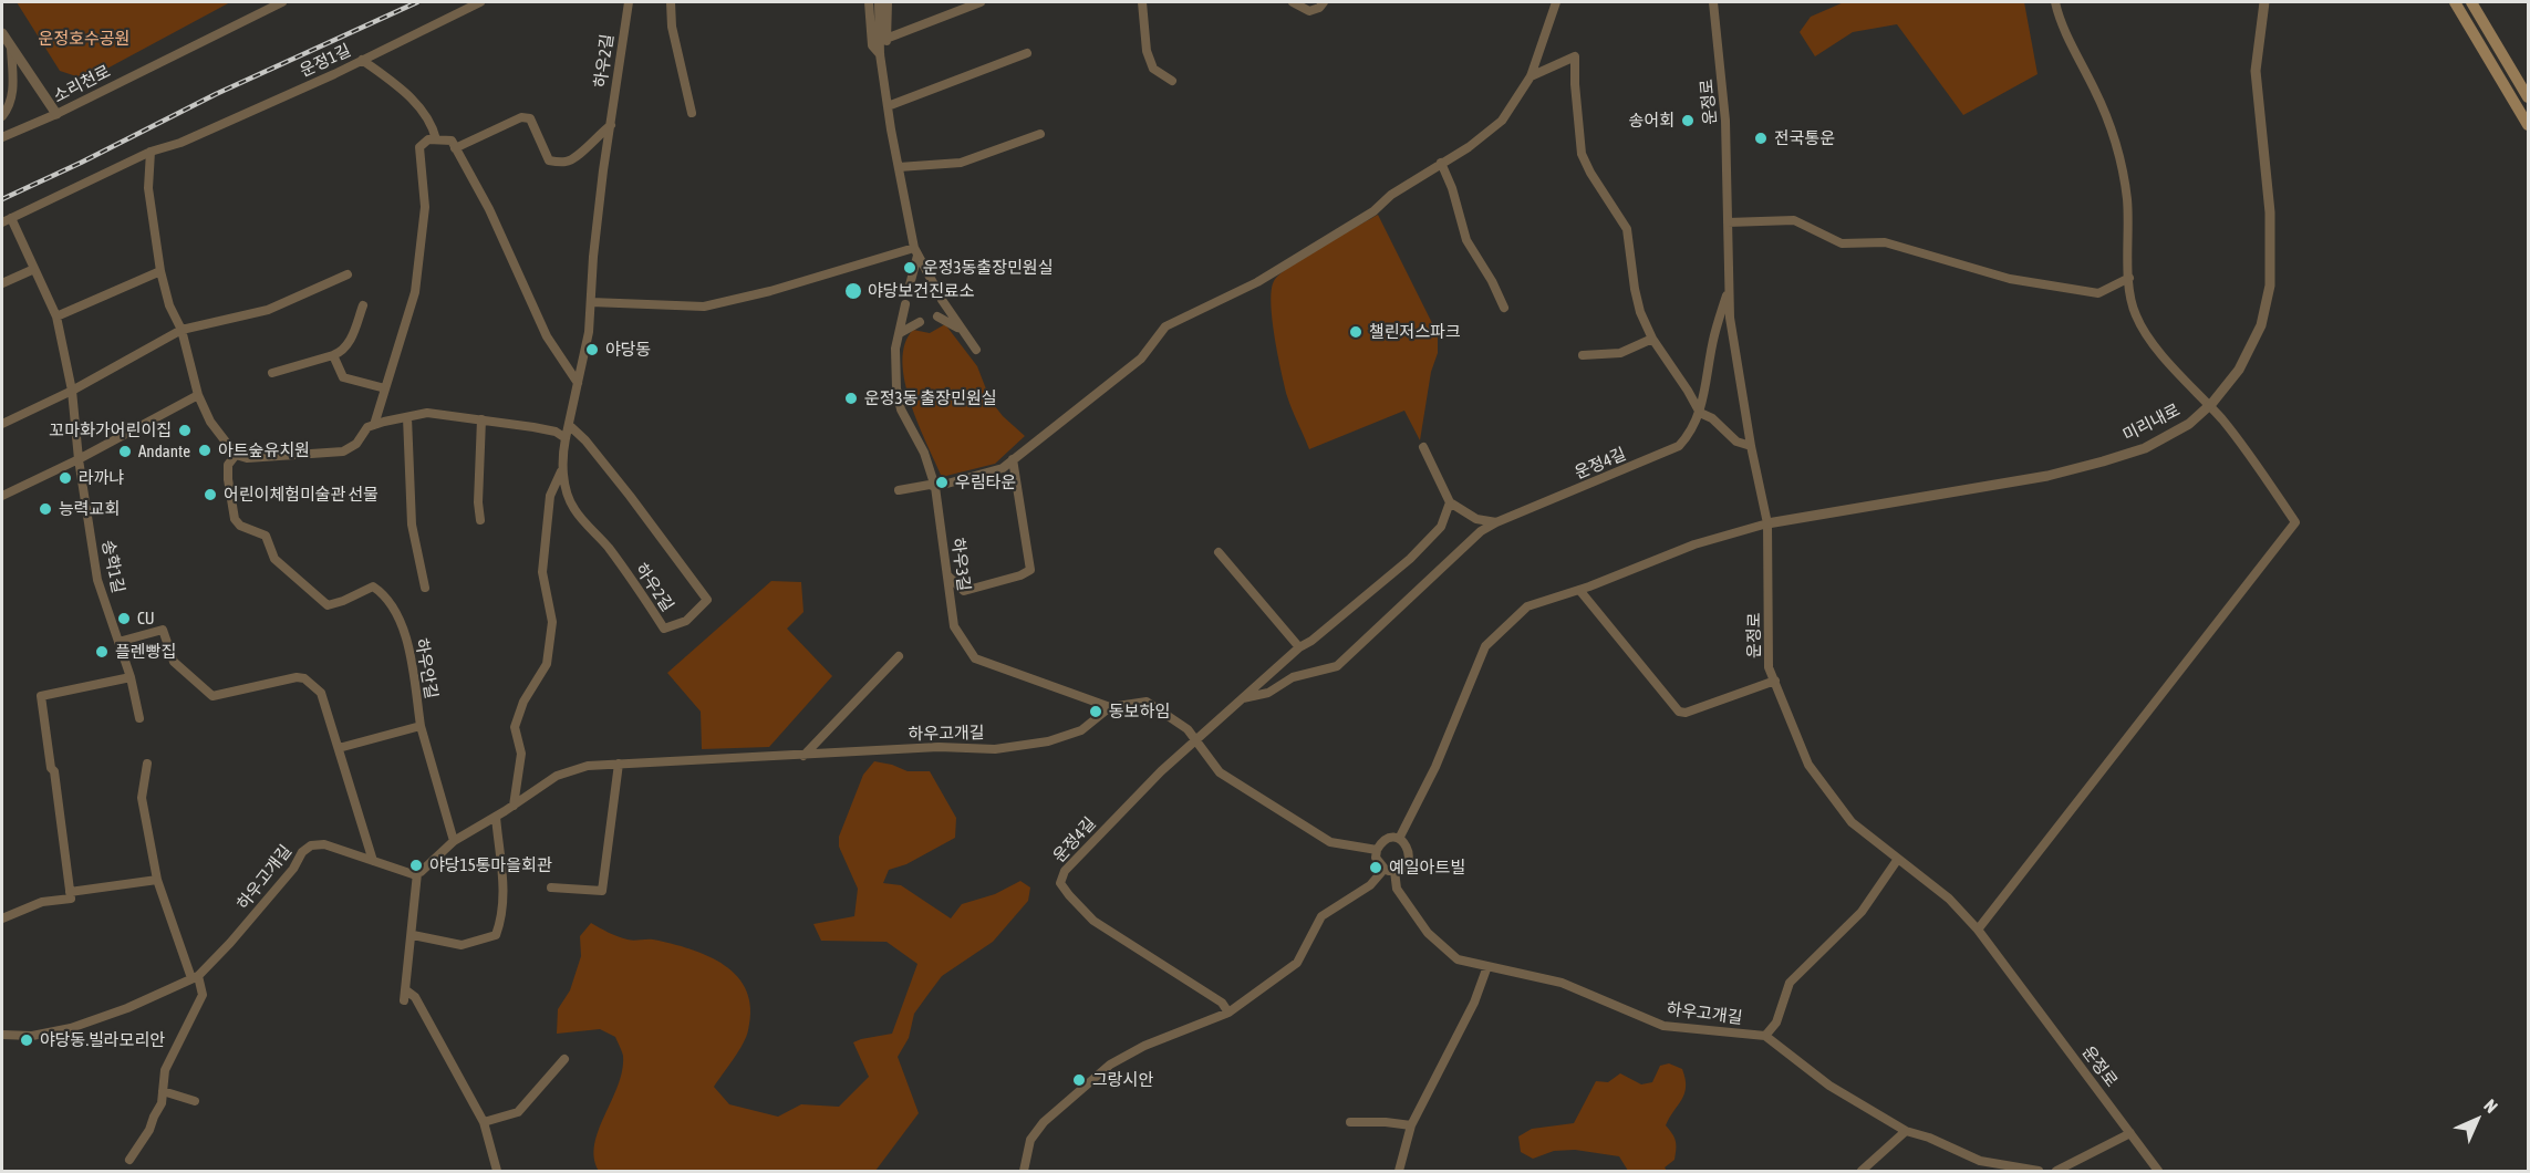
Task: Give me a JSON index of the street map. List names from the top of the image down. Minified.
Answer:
{"streets":{"street":["운정1길","하우2길","소리천로","운정로","미리내로","운정4길","하우3길","송학1길","하우안길","하우고개길"]},"crossings":[["운정로","미리내로"],["운정로","운정4길"],["운정로","하우고개길"],["하우3길","하우고개길"]],"parks":["운정호수공원"],"places":["송어회","전국통운","운정3동출장민원실","야당보건진료소","챌린저스파크","야당동","운정3동 출장민원실","꼬마화가어린이집","아트숲유치원","Andante","라까냐","우림타운","어린이체험미술관 선물","능력교회","CU","플렌빵집","동보하임","야당15통마을회관","예일아트빌","야당동.빌라모리안","그랑시안"],"north":"top right"}
